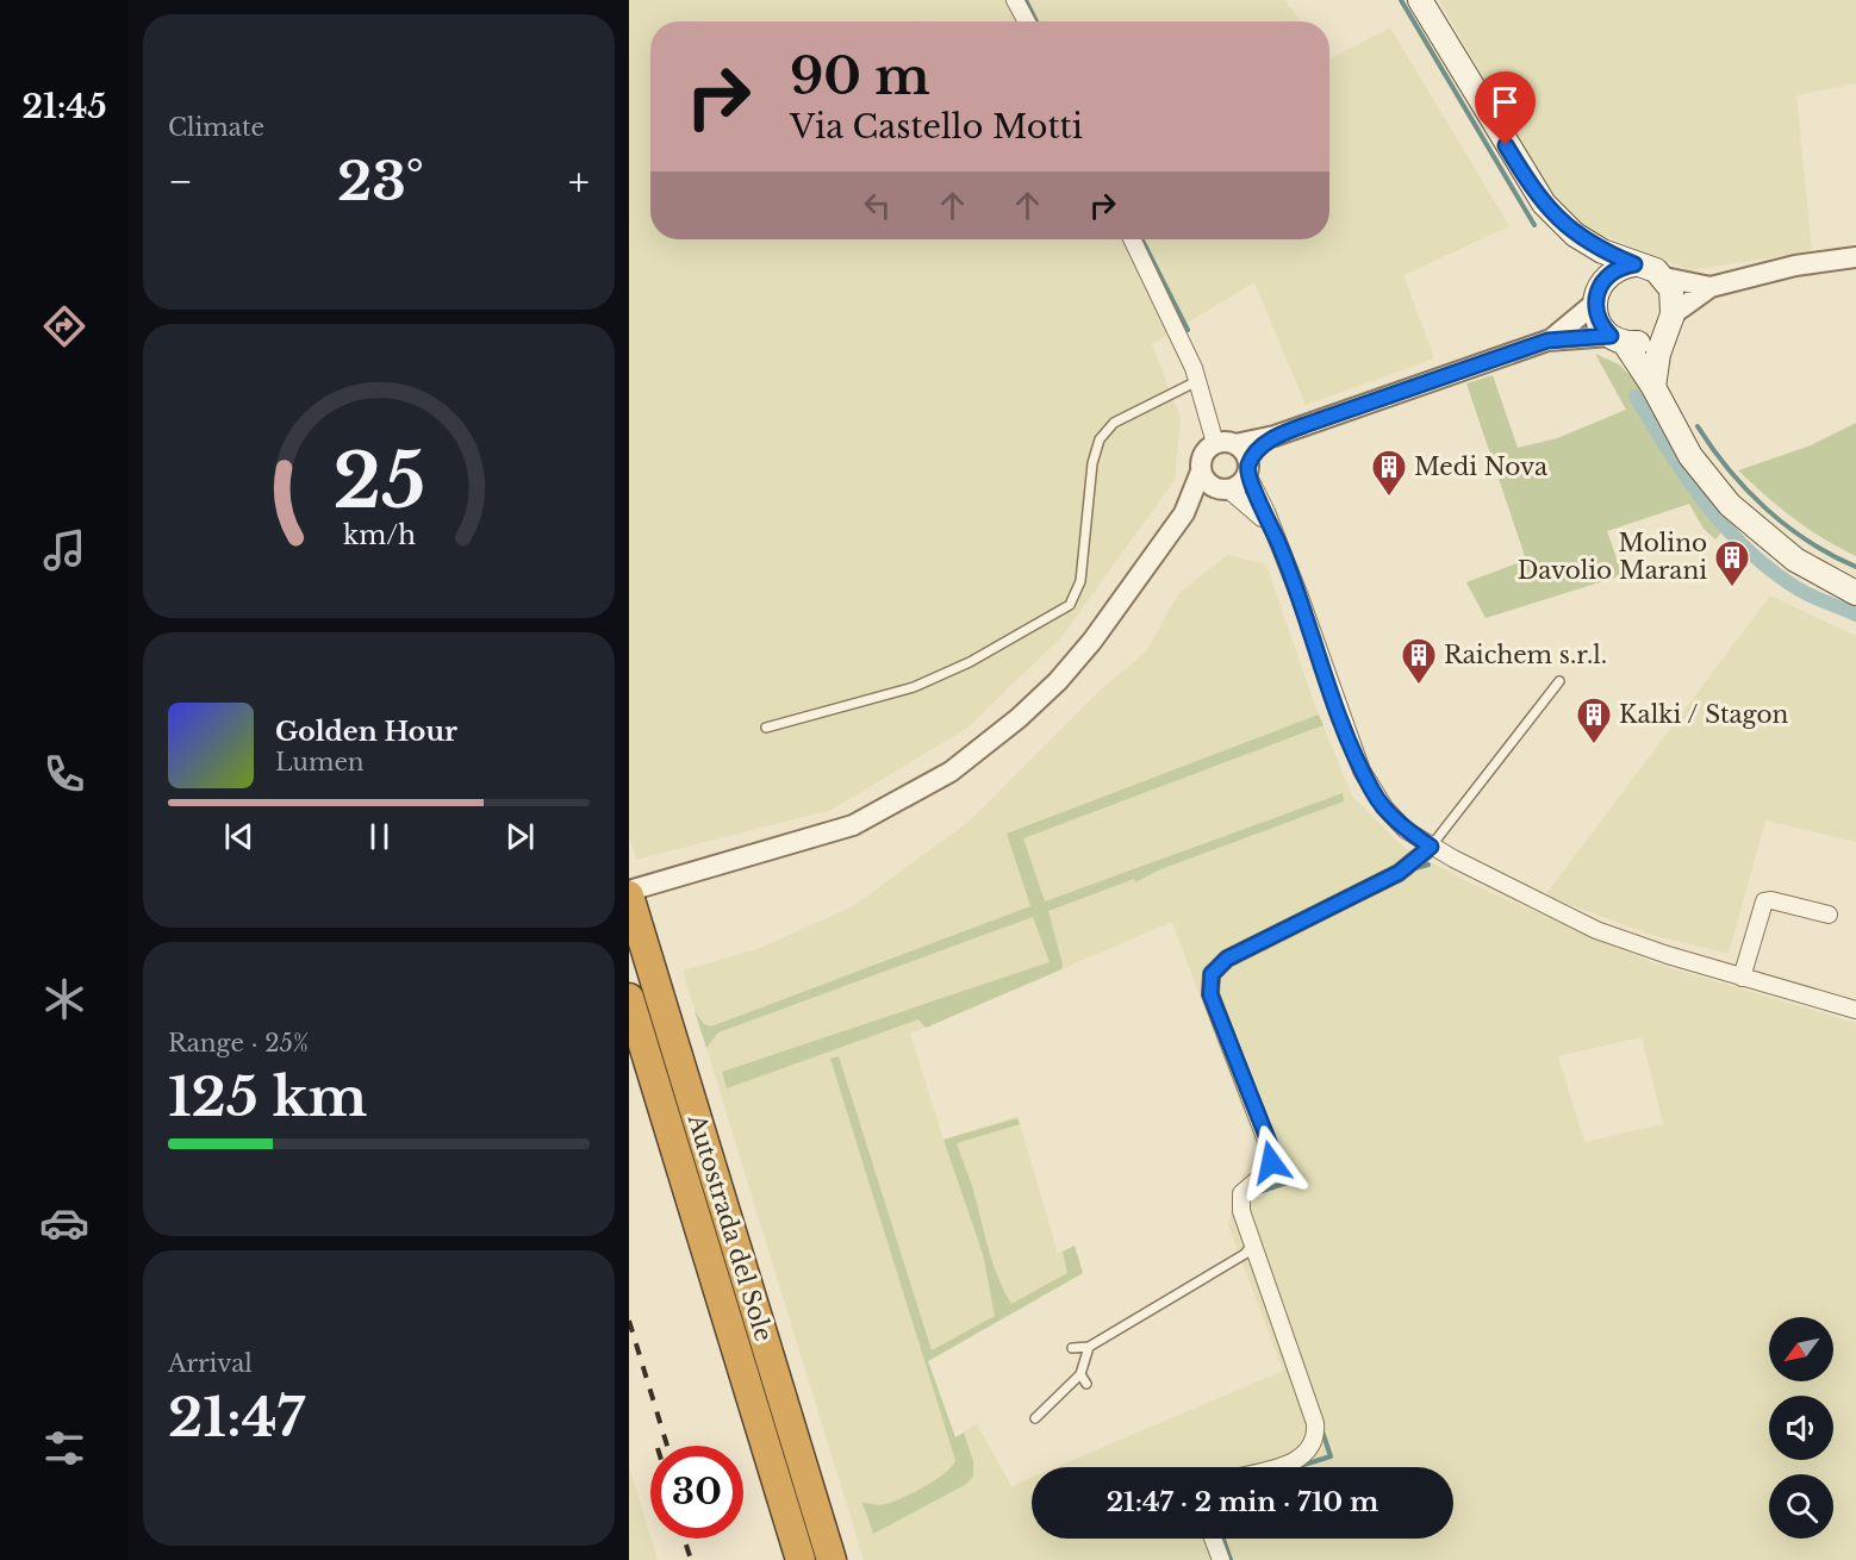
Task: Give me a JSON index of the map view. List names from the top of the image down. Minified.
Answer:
{"streets":{"highway":["Autostrada del Sole"]},"places":{"building":["Medi Nova","Molino Davolio Marani","Raichem s.r.l.","Kalki / Stagon"]},"north":"bottom left","page":{"tabs":"21:45","tile":["Climate",["Range · 25%","125 km"],["Arrival","21:47"]],"turn":["90 m","Via Castello Motti"],"heat":["−","23°","+"],"song":["Golden Hour","Lumen"],"limit":"30","trip":"21:47 · 2 min · 710 m","gauge":["25","km/h"]}}
